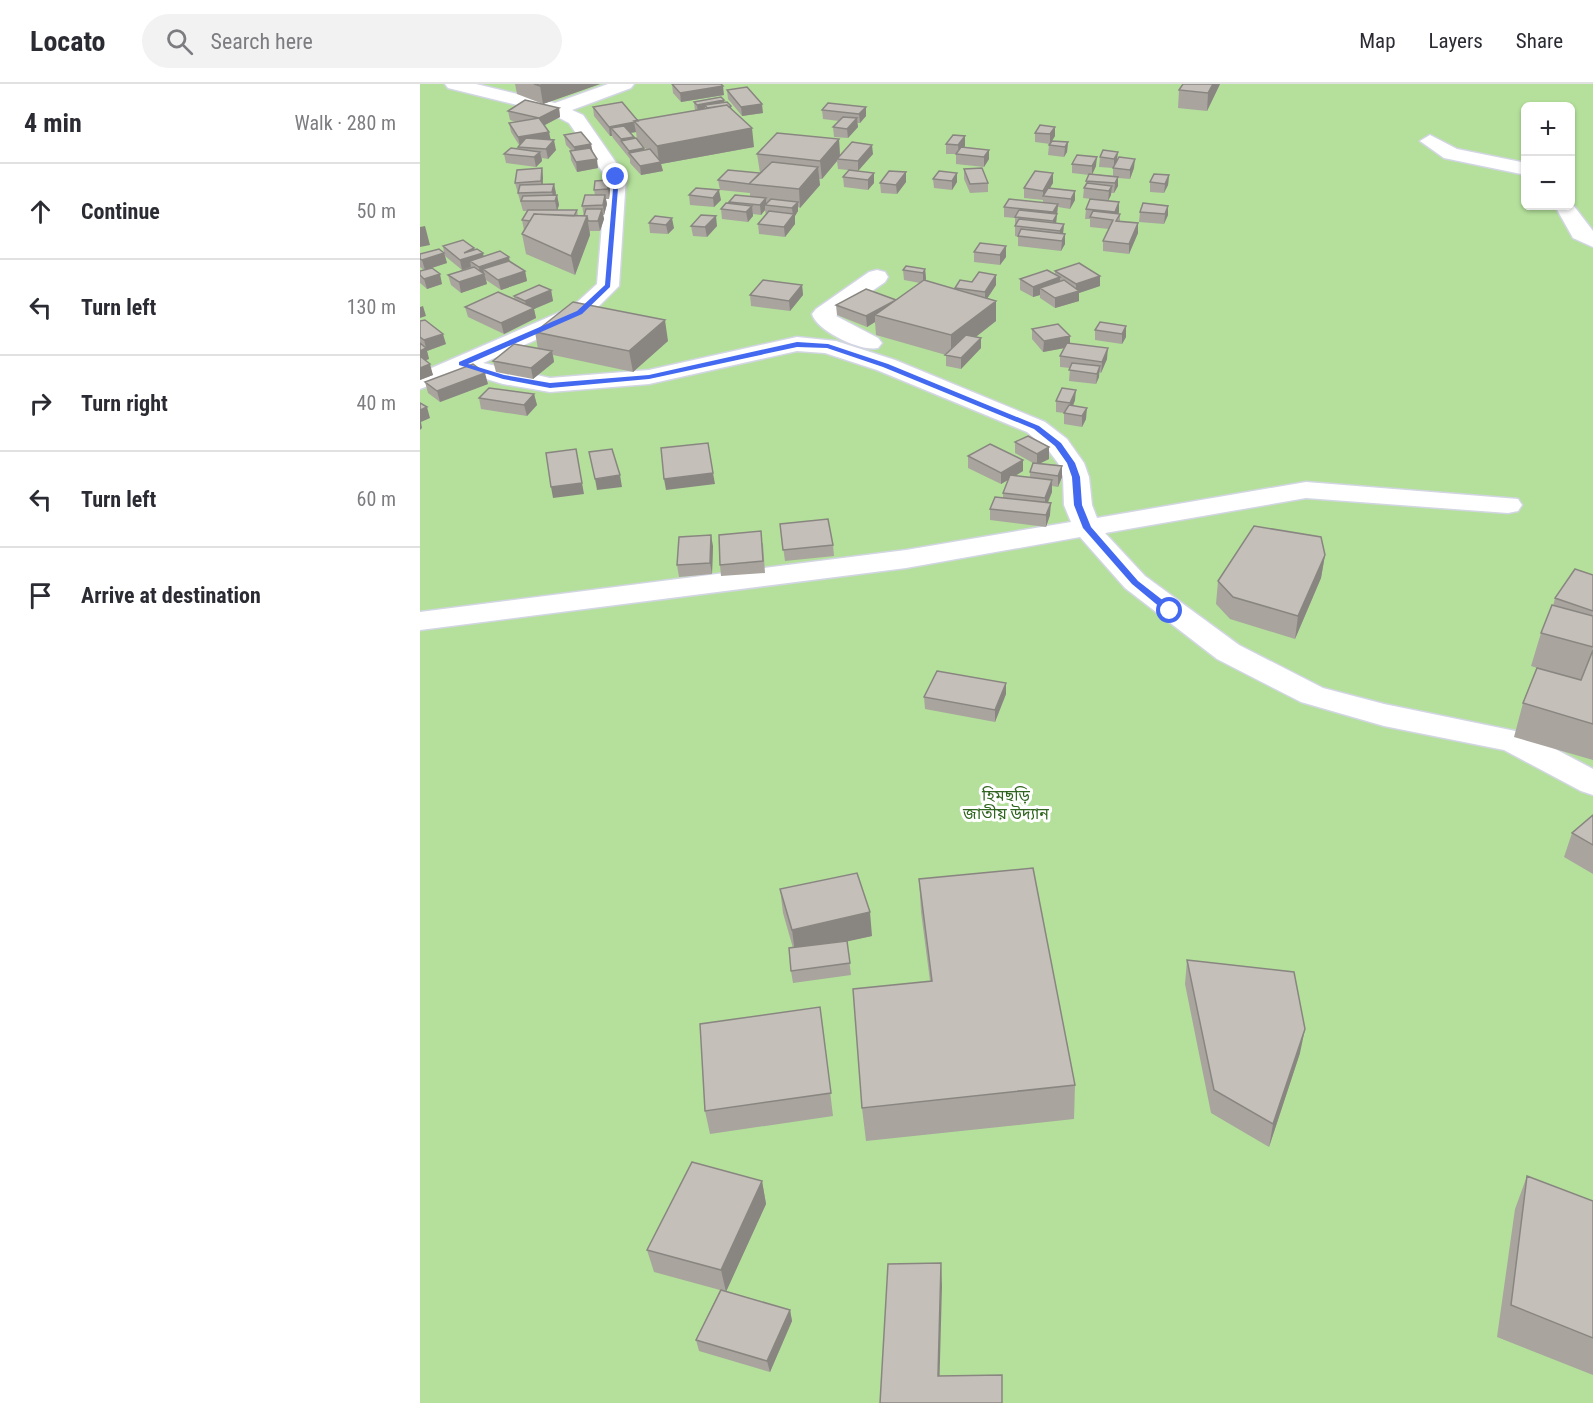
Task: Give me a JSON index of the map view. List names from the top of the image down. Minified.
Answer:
{"parks":["হিমছড়ি জাতীয় উদ্যান"],"page":{"header":"Locato","search":"Search here","nav":["Map","Layers","Share"],"heading":["4 min","Walk · 280 m"],"map_buttons":["+","−"],"list":[["Continue","50 m"],["Turn left","130 m"],["Turn right","40 m"],["Turn left","60 m"],"Arrive at destination"]}}
